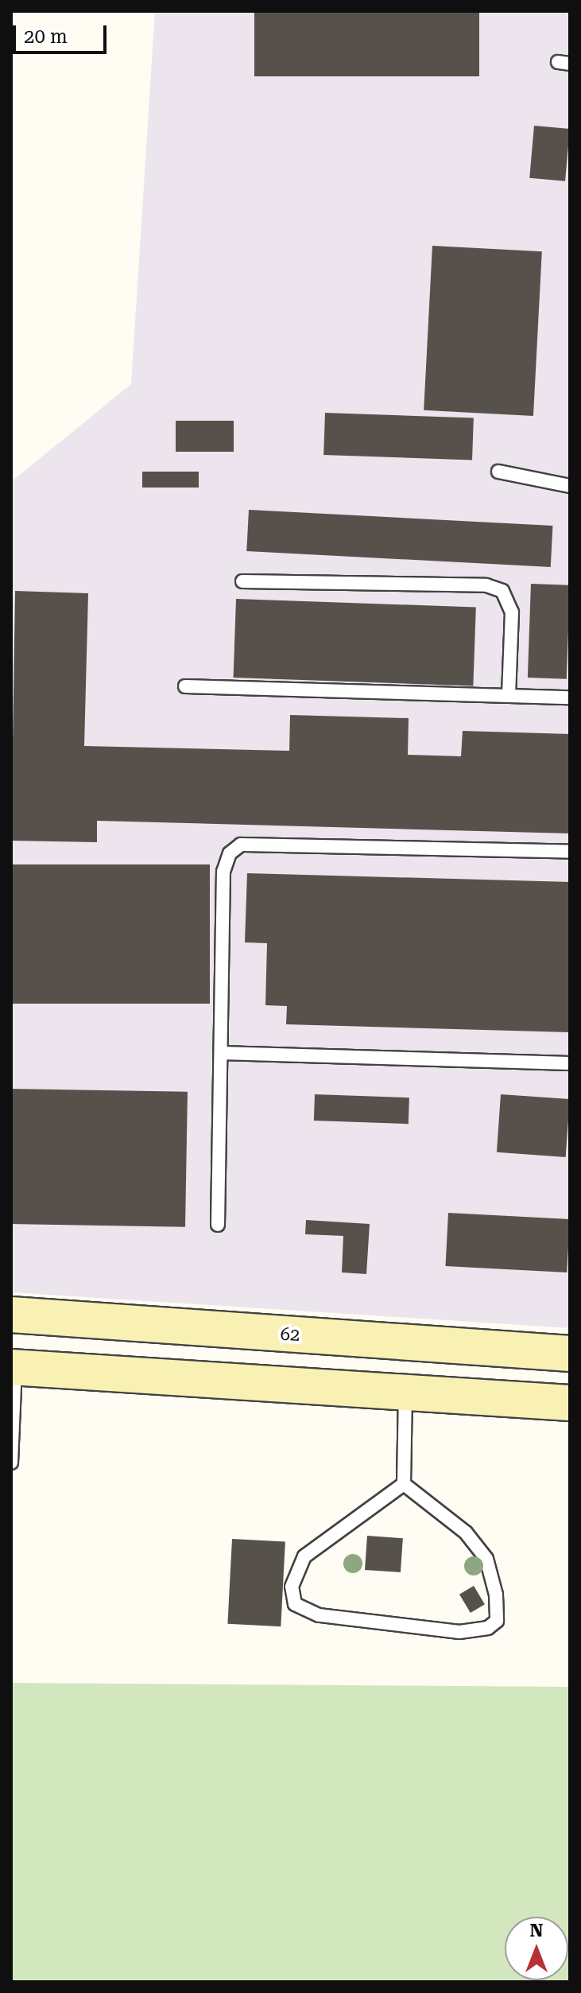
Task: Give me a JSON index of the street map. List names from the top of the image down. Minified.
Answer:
{"streets":{"street":["62"]},"scale_bar":"20 m","north":"top"}
